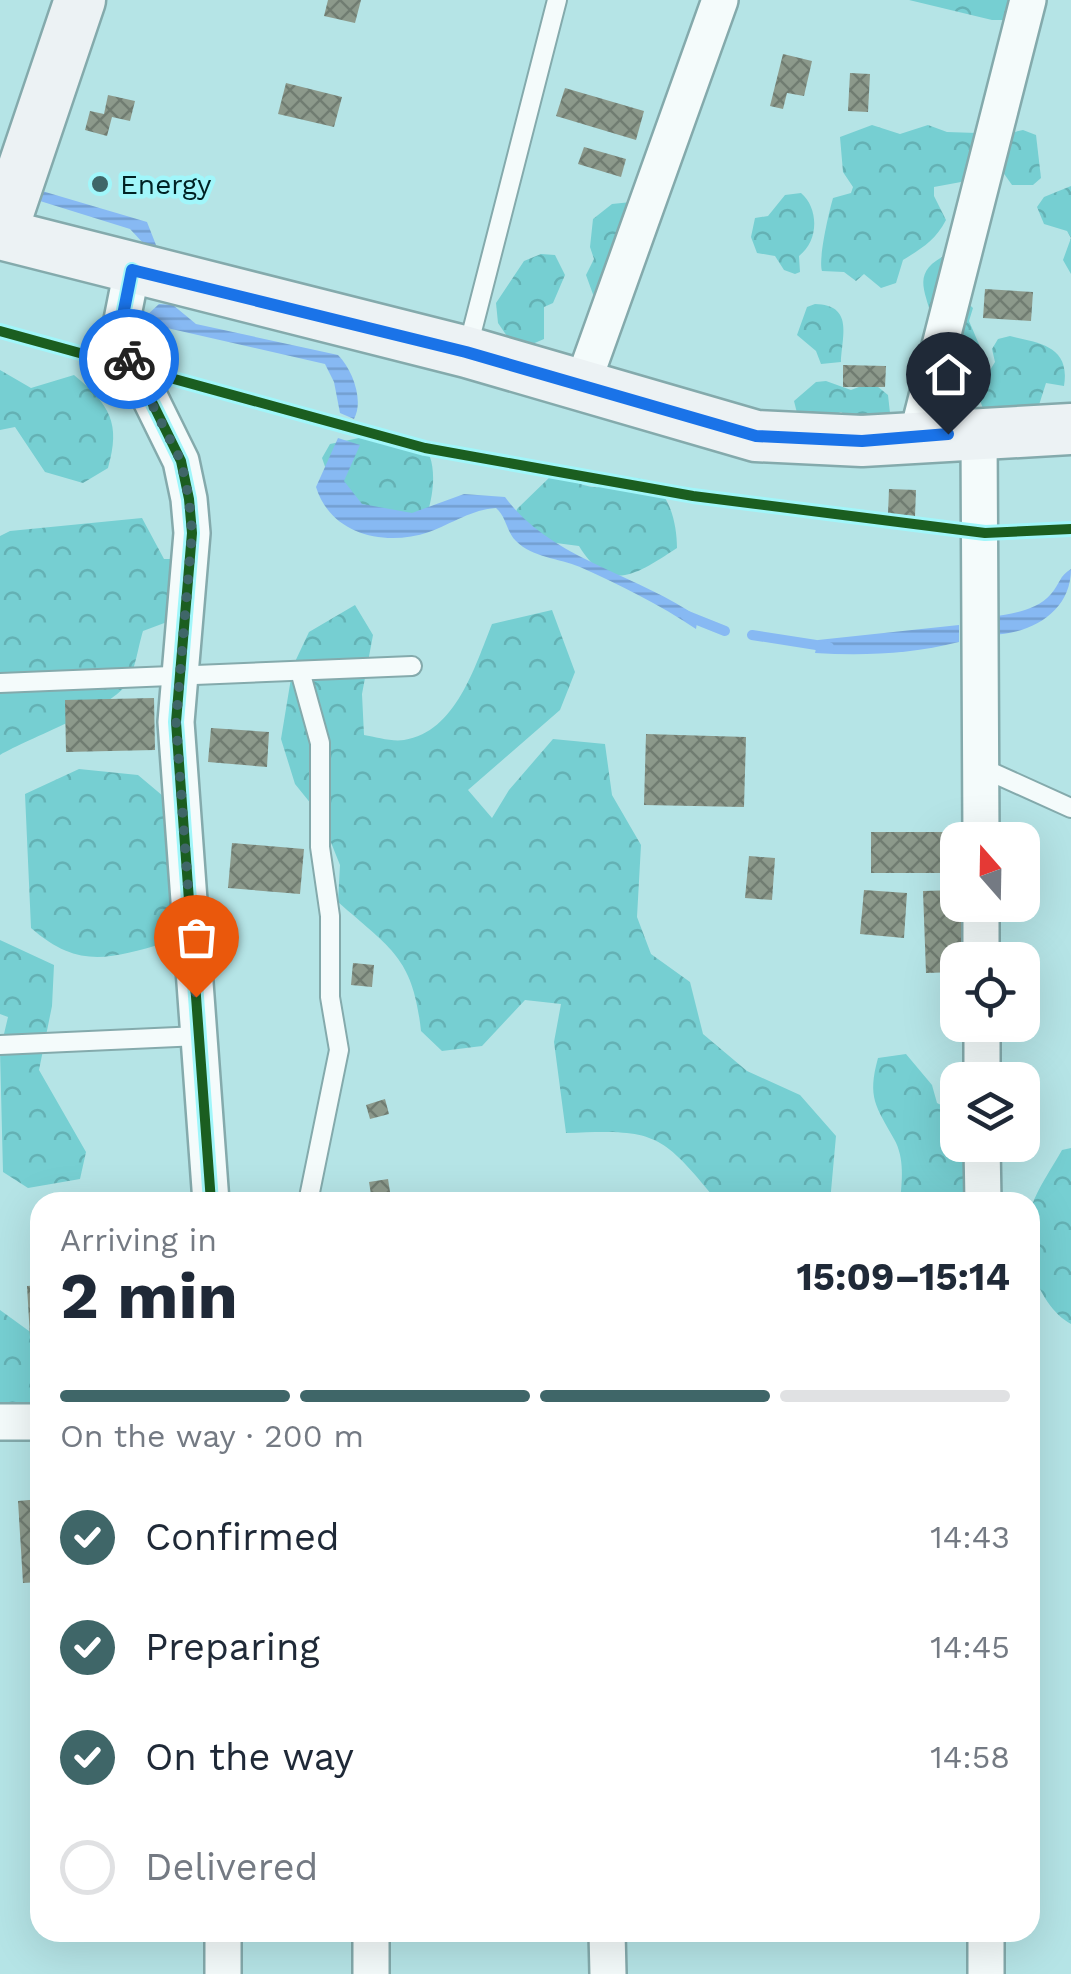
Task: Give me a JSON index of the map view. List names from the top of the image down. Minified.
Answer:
{"places":["Energy"],"north":"top","page":{"heading":["2 min","Arriving in","15:09–15:14"],"bar":"On the way · 200 m","list":[["Confirmed","14:43"],["Preparing","14:45"],["On the way","14:58"],"Delivered"]}}
